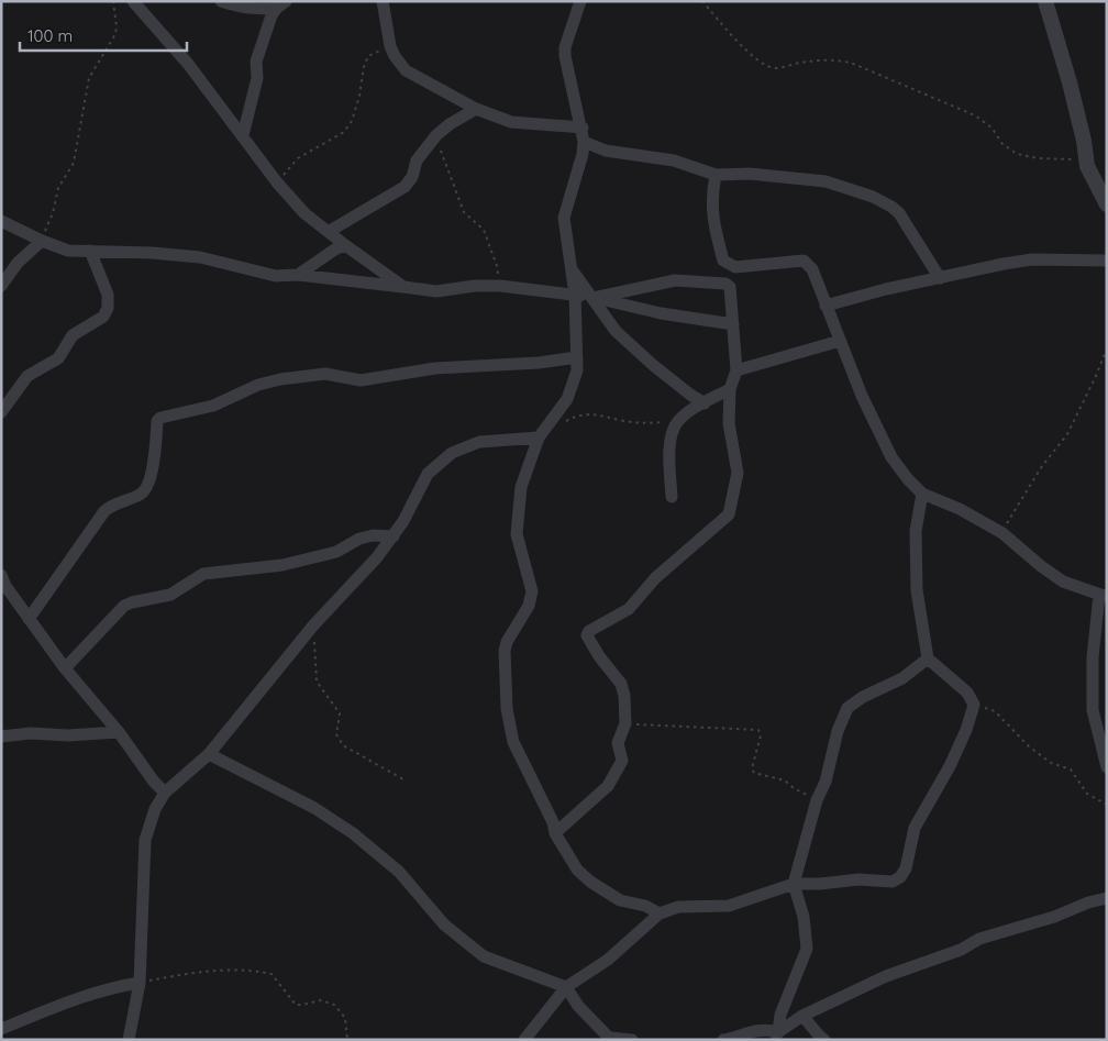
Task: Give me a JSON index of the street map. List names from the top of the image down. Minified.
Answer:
{"scale_bar":"100 m"}
